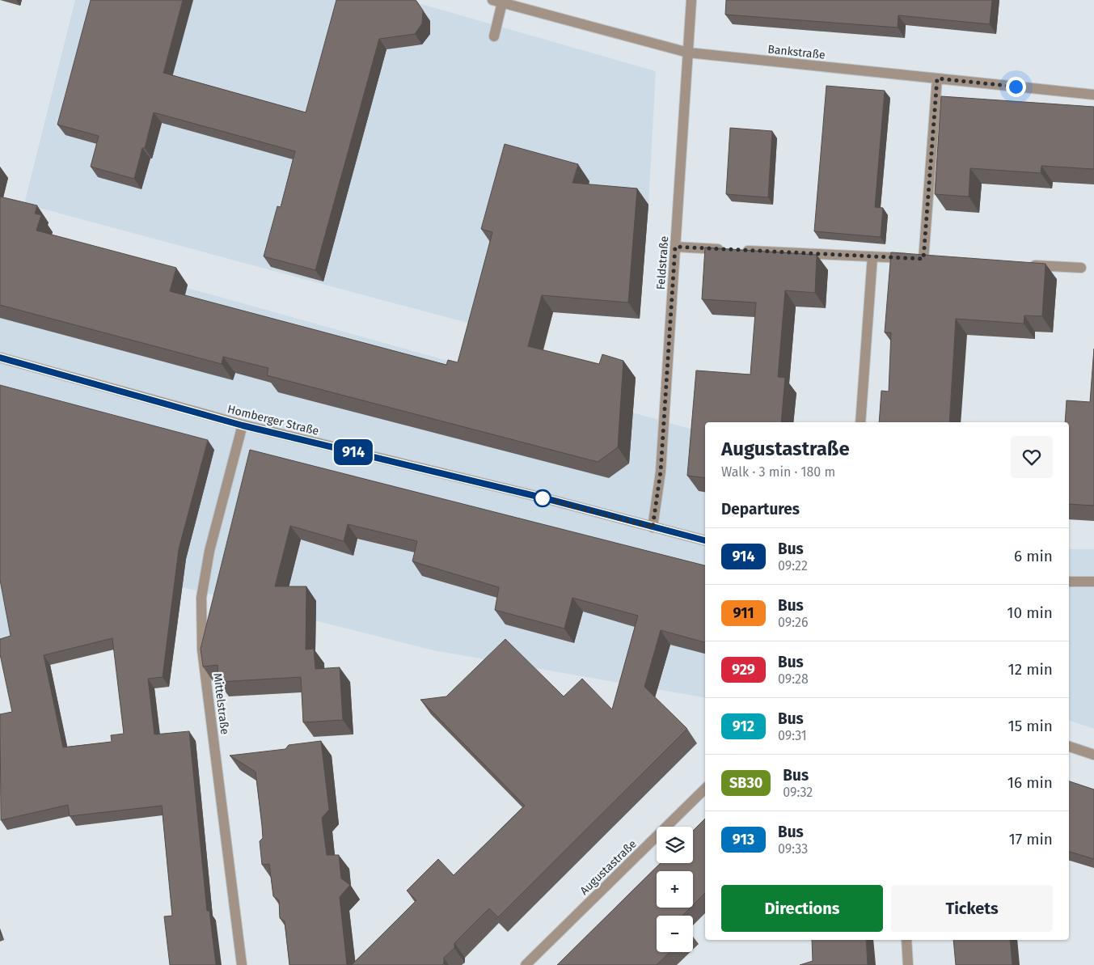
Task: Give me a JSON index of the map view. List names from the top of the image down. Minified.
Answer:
{"streets":{"street":["Bankstraße","Feldstraße","Homberger Straße","Mittelstraße","Augustastraße"]},"crossings":[["Bankstraße","Feldstraße"],["Feldstraße","Homberger Straße"],["Homberger Straße","Mittelstraße"]],"lines":["bus line 914"],"page":{"on_map":"914","heading":[["Augustastraße","Walk · 3 min · 180 m"],"Departures"],"list":[{"mark":"914","name":"Bus","note":"09:22","value":"6 min"},{"mark":"911","name":"Bus","note":"09:26","value":"10 min"},{"mark":"929","name":"Bus","note":"09:28","value":"12 min"},{"mark":"912","name":"Bus","note":"09:31","value":"15 min"},{"mark":"SB30","name":"Bus","note":"09:32","value":"16 min"},{"mark":"913","name":"Bus","note":"09:33","value":"17 min"}],"map_buttons":["+","−"],"buttons":["Directions","Tickets"]}}
